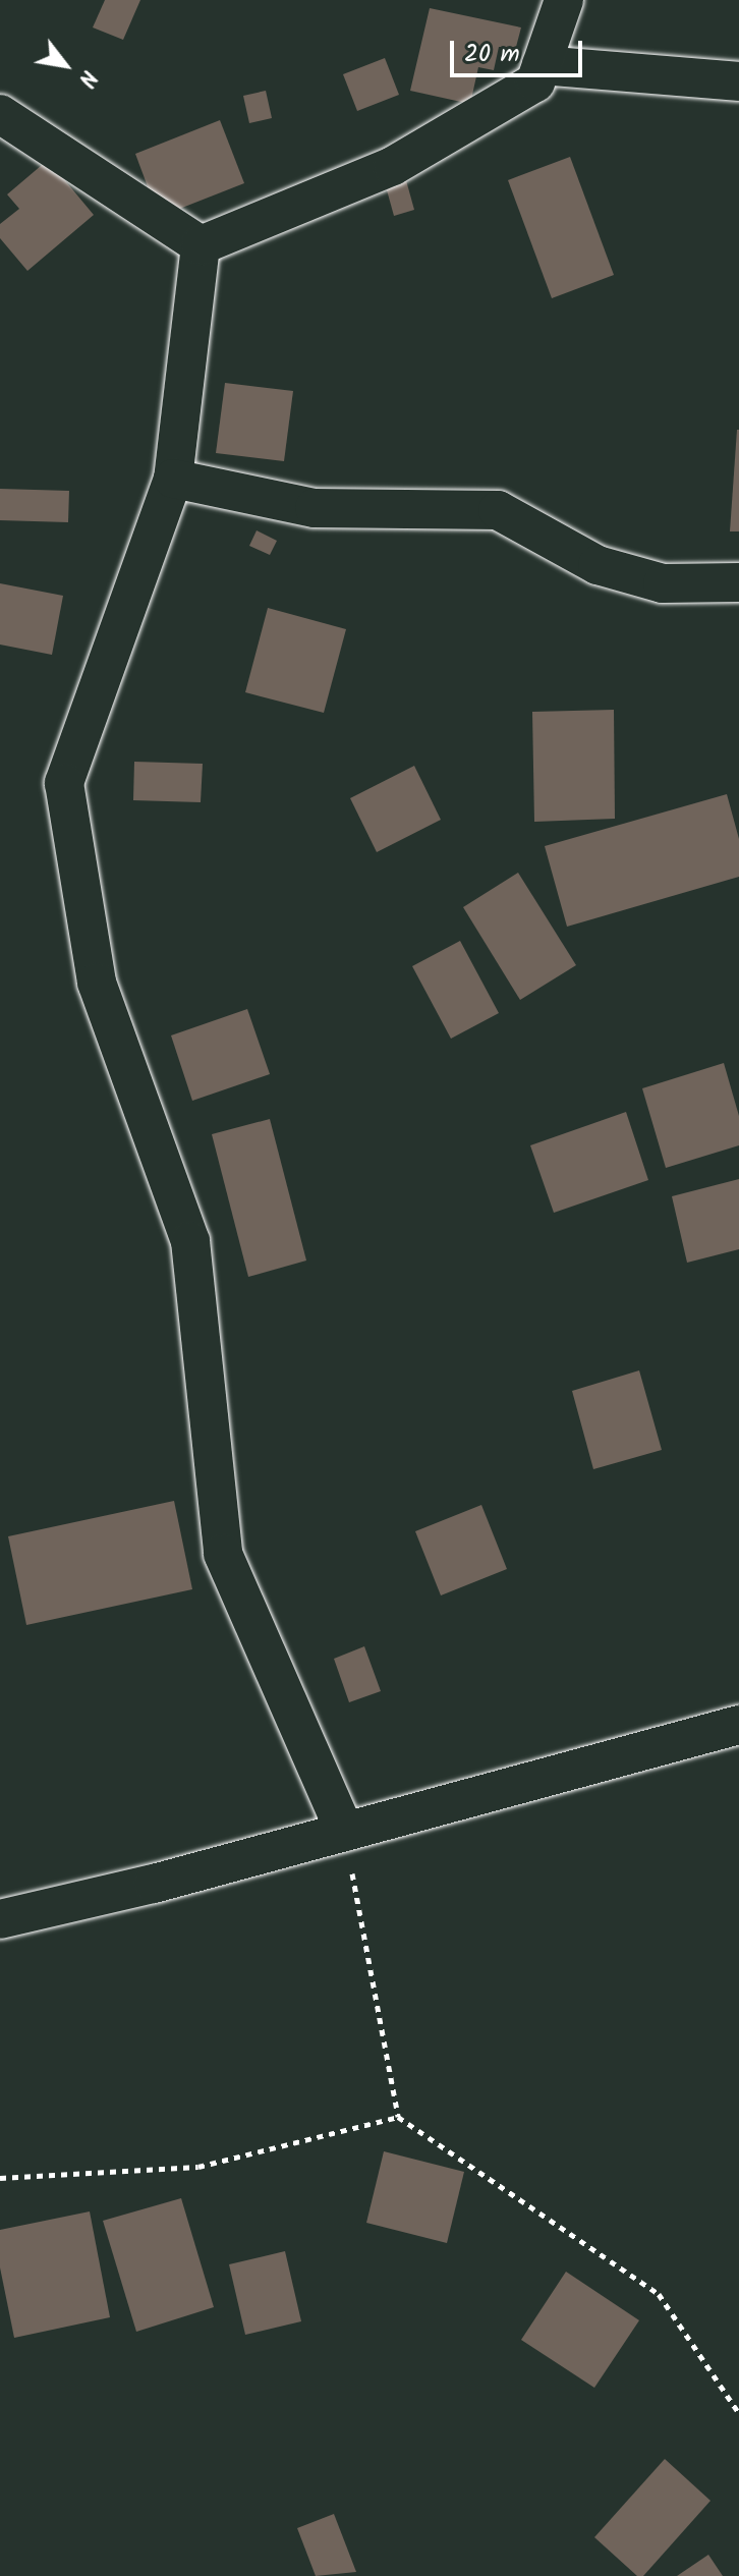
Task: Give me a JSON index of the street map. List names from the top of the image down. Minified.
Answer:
{"scale_bar":"20 m","north":"bottom right"}
